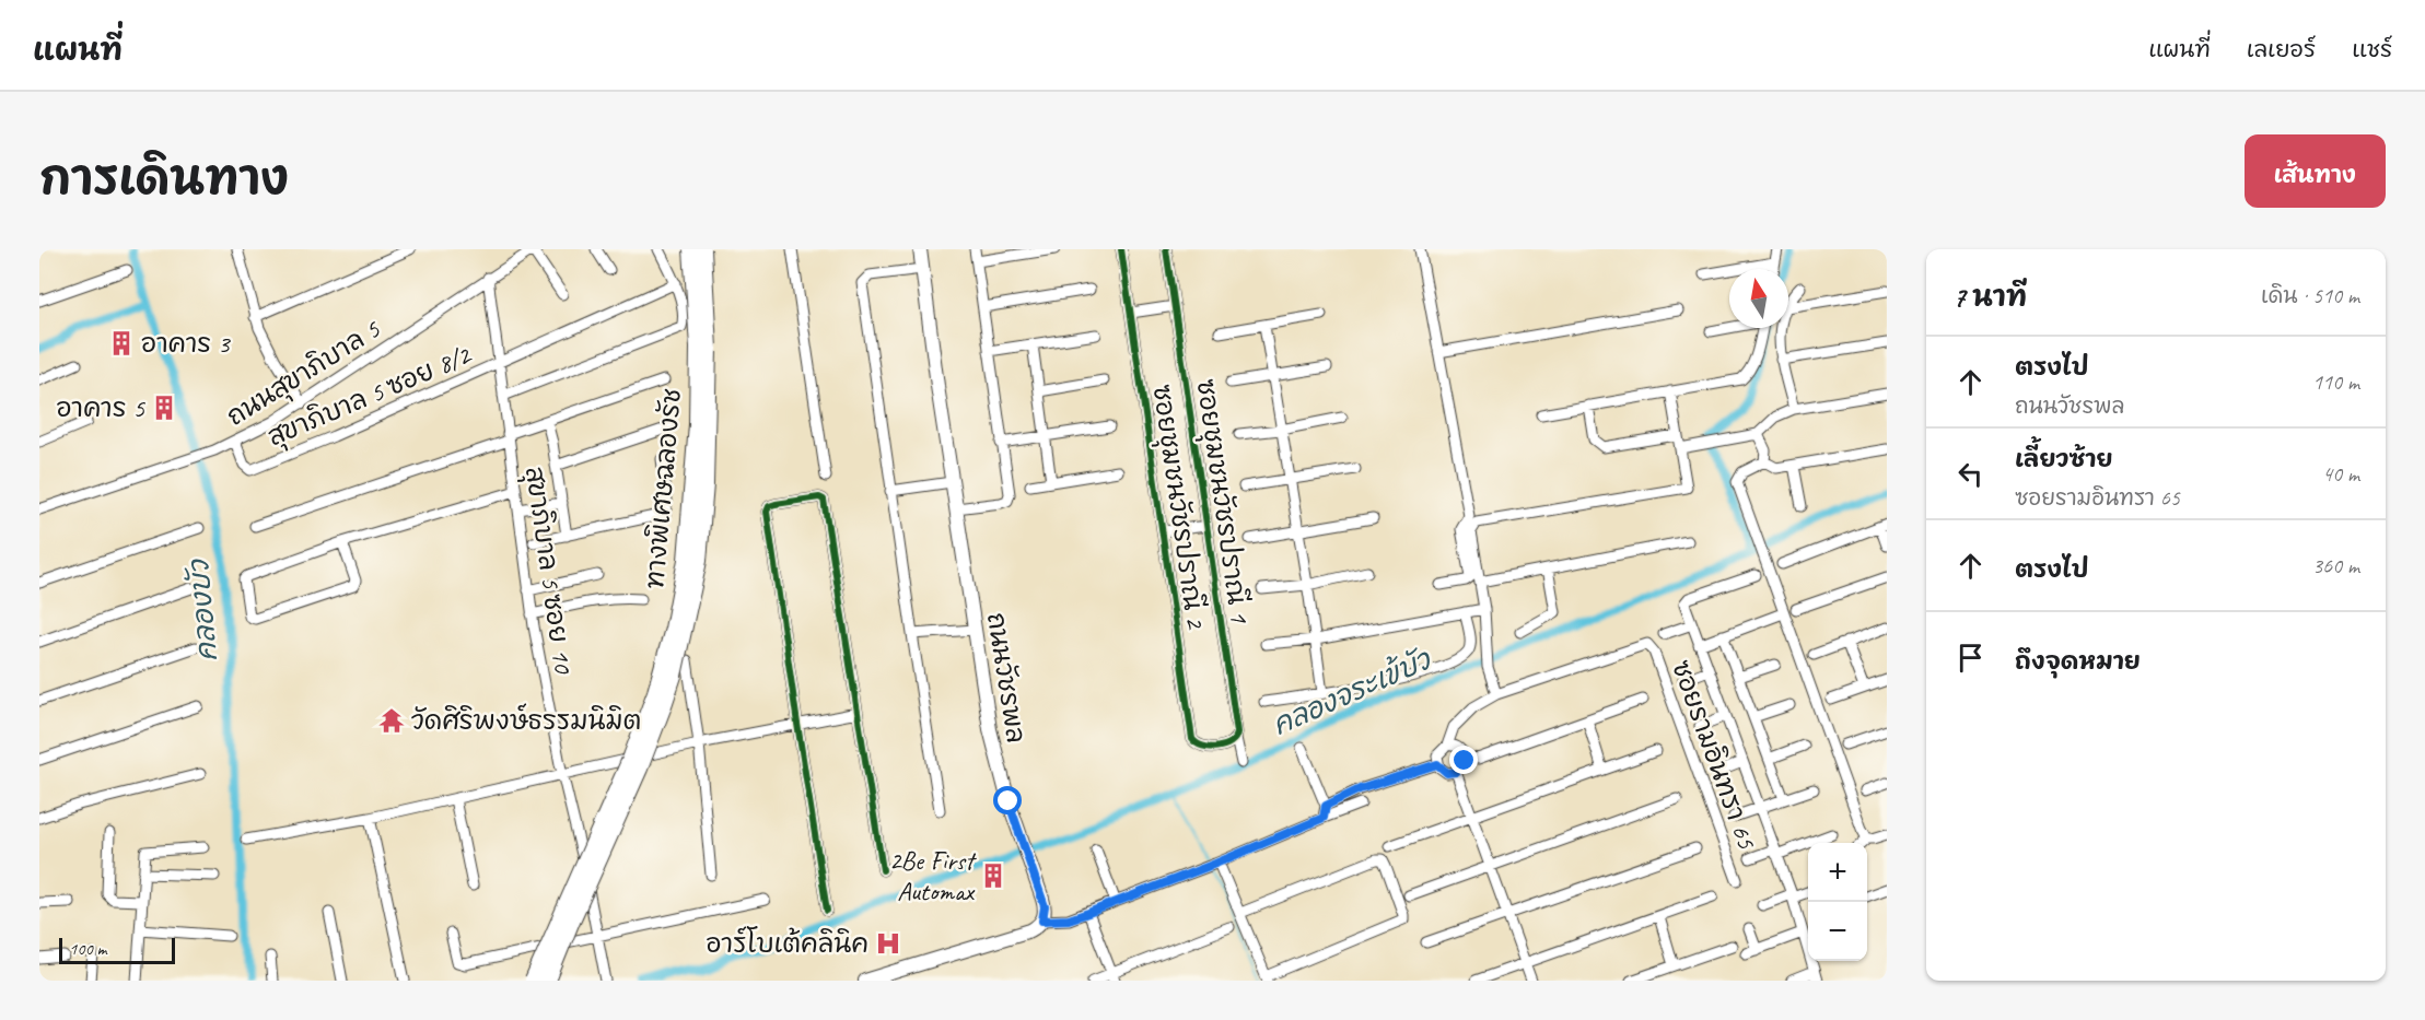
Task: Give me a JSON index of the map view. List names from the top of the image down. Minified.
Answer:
{"streets":{"highway":["ทางพิเศษฉลองรัช"],"main road":["ถนนวัชรพล"],"street":["ถนนสุขาภิบาล 5","สุขาภิบาล 5 ซอย 8/2","ซอยชุมชนวัชรปราณี 1","ซอยชุมชนวัชรปราณี 2","สุขาภิบาล 5 ซอย 10","ซอยรามอินทรา 65"]},"crossings":[["ถนนสุขาภิบาล 5","สุขาภิบาล 5 ซอย 8/2"],["ถนนสุขาภิบาล 5","สุขาภิบาล 5 ซอย 10"],["สุขาภิบาล 5 ซอย 8/2","สุขาภิบาล 5 ซอย 10"],["ซอยชุมชนวัชรปราณี 1","ซอยชุมชนวัชรปราณี 2"]],"water":["คลองบัว","คลองจระเข้บัว"],"places":{"building":["อาคาร 3","อาคาร 5","2Be First Automax"],"temple":["วัดศิริพงษ์ธรรมนิมิต"],"hospital":["อาร์โบเต้คลินิค"]},"scale_bar":"100 m","north":"top","page":{"header":"แผนที่","nav":["แผนที่","เลเยอร์","แชร์"],"title":"การเดินทาง","buttons":"เส้นทาง","heading":["7 นาที","เดิน · 510 m"],"list":[["ตรงไป","ถนนวัชรพล","110 m"],["เลี้ยวซ้าย","ซอยรามอินทรา 65","40 m"],["ตรงไป","360 m"],"ถึงจุดหมาย"],"map_buttons":["+","−"],"scale":"100 m"}}
